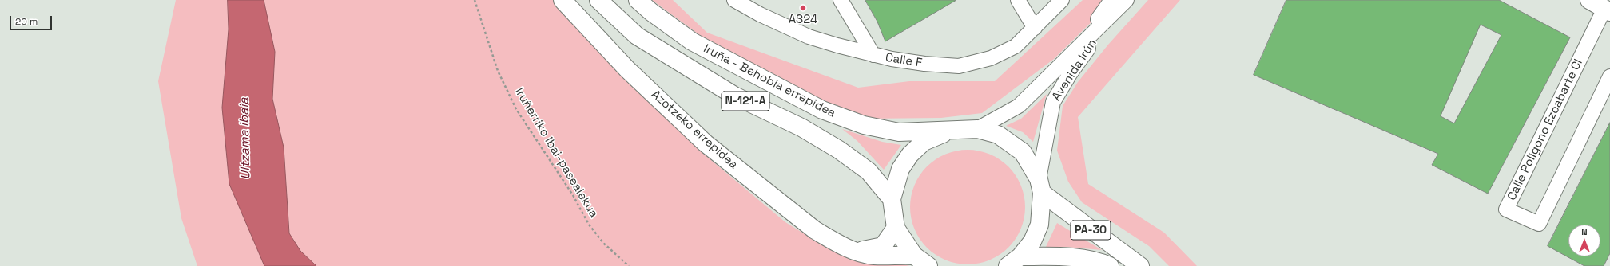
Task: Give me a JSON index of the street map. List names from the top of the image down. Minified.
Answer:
{"streets":{"main road":["Iruña - Behobia errepidea","N-121-A","Azotzeko errepidea","PA-30"],"street":["Calle F","Avenida Irún","Calle Polígono Ezcabarte CI"],"path":["Iruñerriko ibai-pasealekua"]},"crossings":[["Avenida Irún","PA-30"],["Iruña - Behobia errepidea","PA-30"],["Azotzeko errepidea","PA-30"]],"water":["Ultzama ibaia"],"places":["AS24"],"scale_bar":"20 m","north":"top"}
